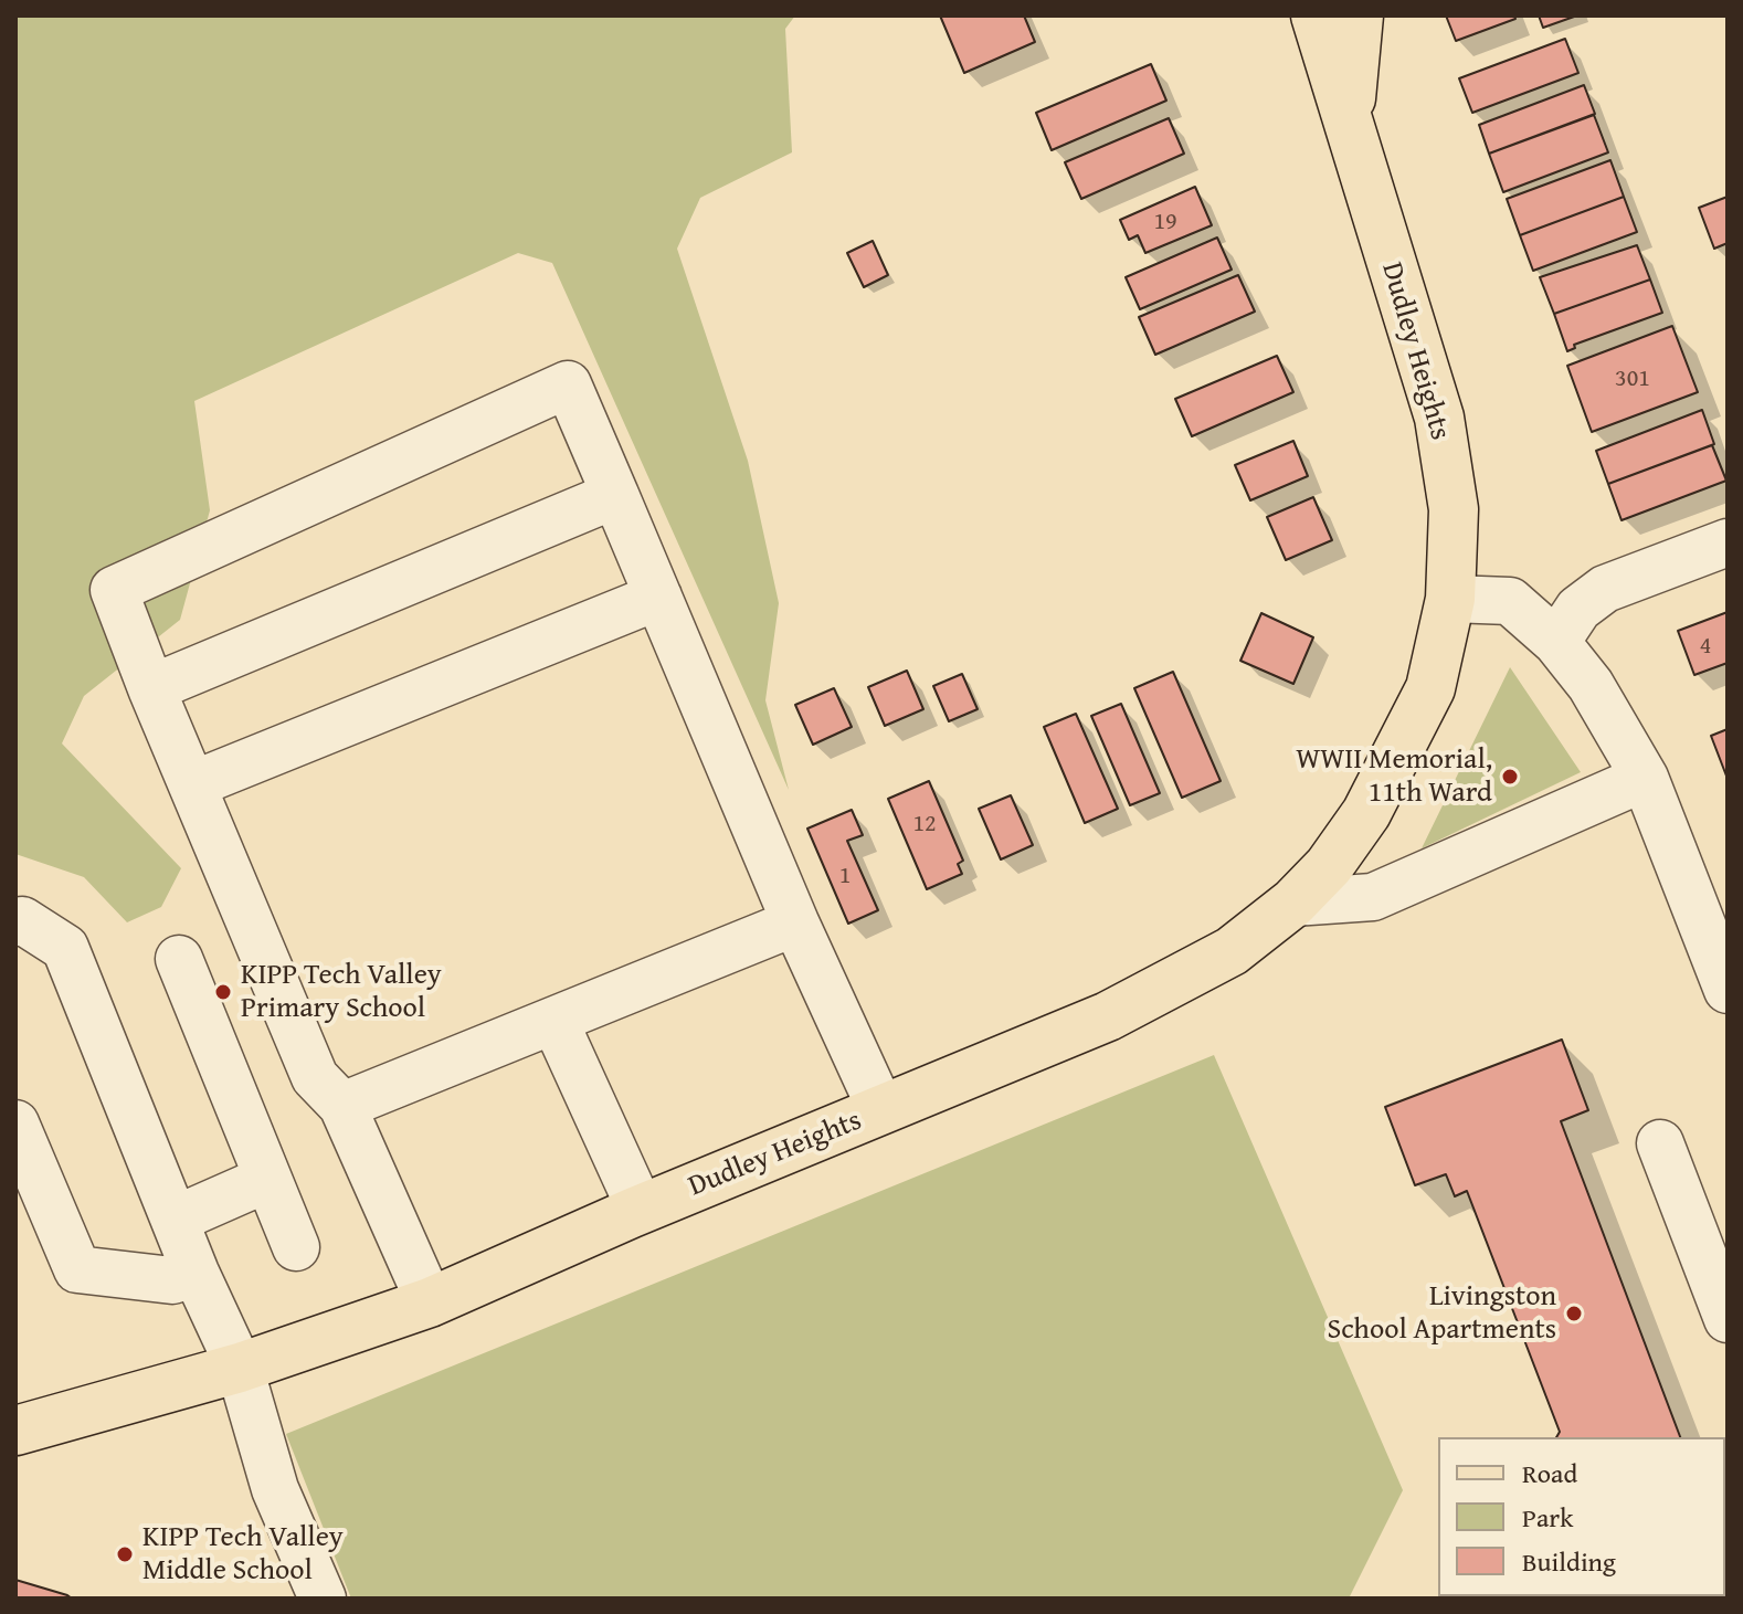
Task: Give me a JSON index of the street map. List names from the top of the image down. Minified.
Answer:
{"streets":{"main road":["Dudley Heights"]},"places":["WWII Memorial, 11th Ward","KIPP Tech Valley Primary School","Livingston School Apartments","KIPP Tech Valley Middle School"],"house_numbers":["19","301","4","12","1"],"legend":["Road","Park","Building"]}
